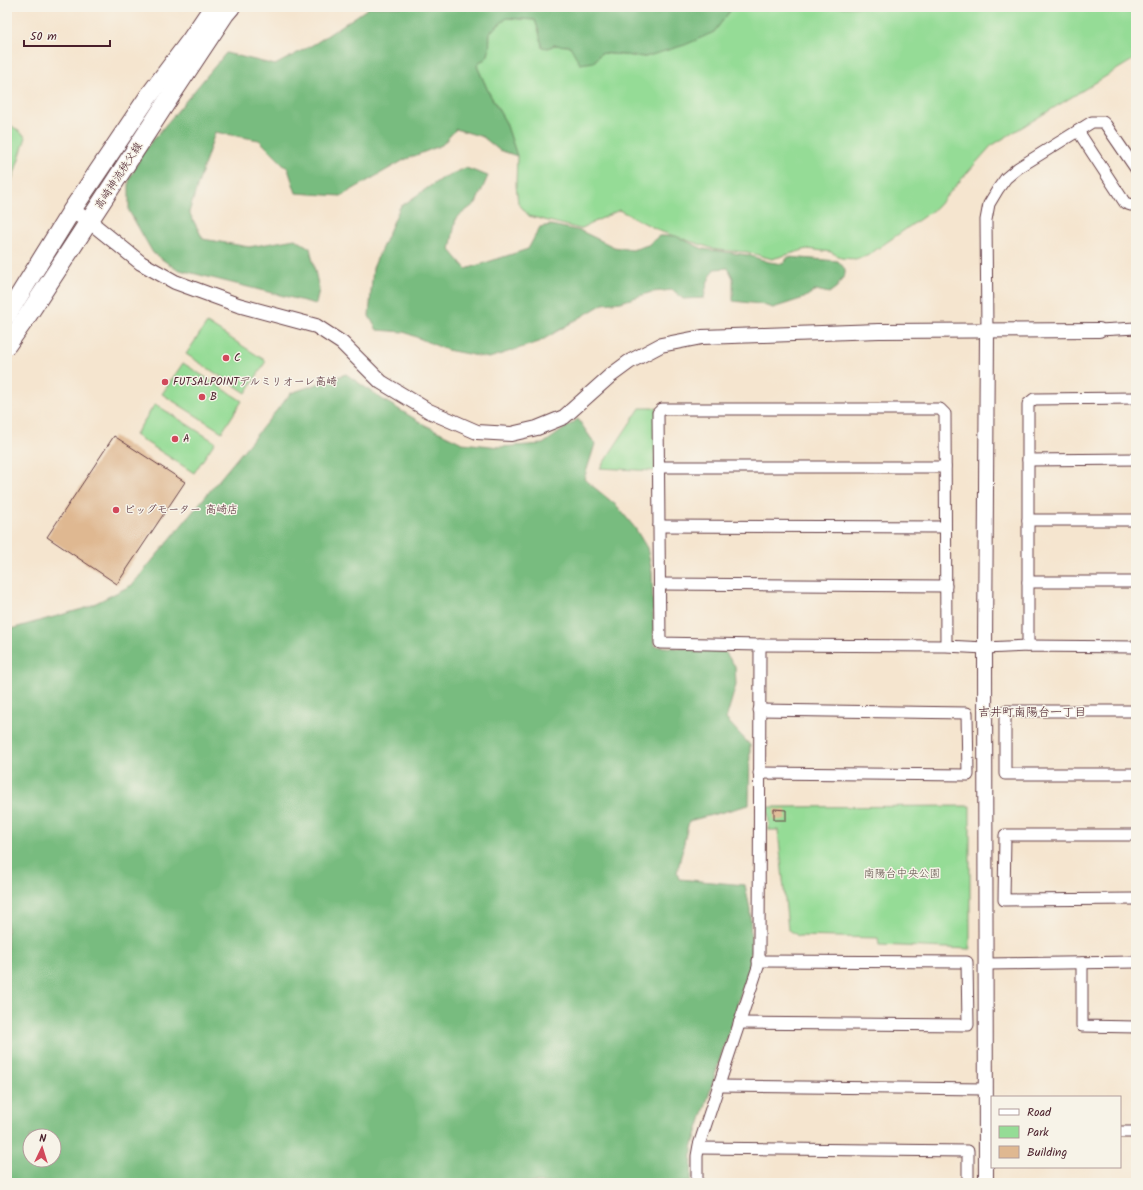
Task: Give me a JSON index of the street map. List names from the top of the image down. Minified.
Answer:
{"streets":{"main road":["高崎神流秩父線"]},"districts":["吉井町南陽台一丁目"],"parks":["南陽台中央公園"],"places":["C","FUTSALPOINTデルミリオーレ高崎","B","A","ビッグモーター 高崎店"],"legend":["Road","Park","Building"],"scale_bar":"50 m","north":"top"}
